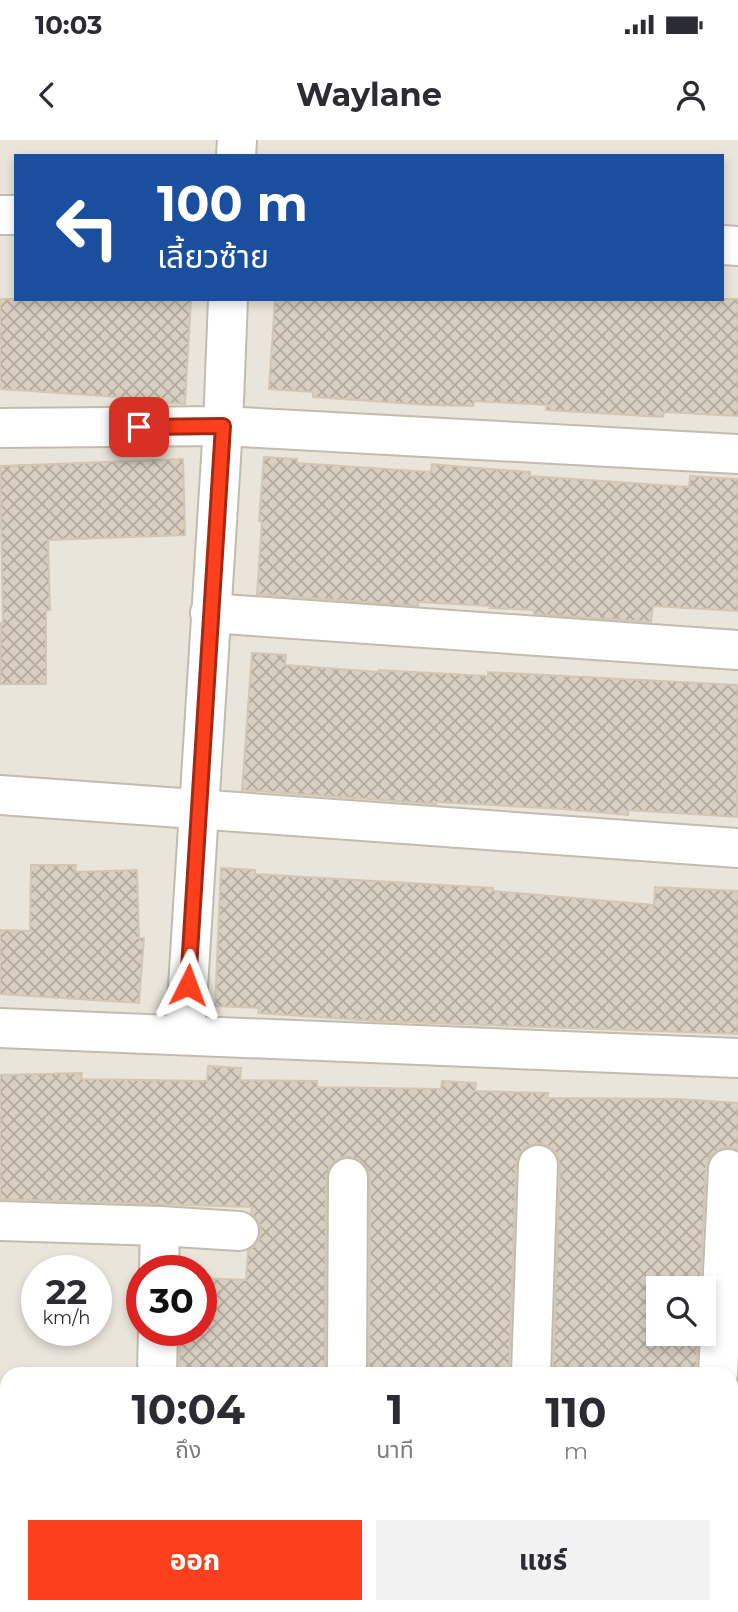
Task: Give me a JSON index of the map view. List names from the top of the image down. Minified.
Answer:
{"page":{"status":"10:03","header":"Waylane","turn":["100 m","เลี้ยวซ้าย"],"speed":"22 km/h","limit":"30","eta":["10:04","ถึง","1","นาที","110","m"],"buttons":["ออก","แชร์"]}}
